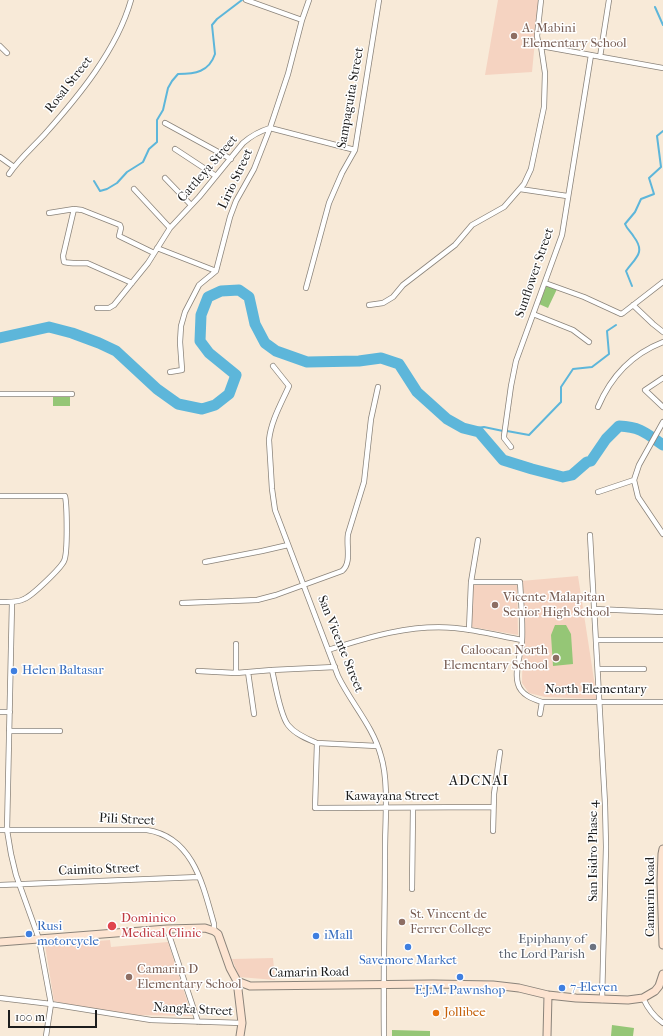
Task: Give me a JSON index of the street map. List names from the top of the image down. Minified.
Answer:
{"streets":{"main road":["Camarin Road"],"street":["Rosal Street","Sampaguita Street","Cattleya Street","Lirio Street","Sunflower Street","San Vicente Street","North Elementary","Kawayana Street","Pili Street","San Isidro Phase 4","Caimito Street","Nangka Street"]},"crossings":[["Cattleya Street","Lirio Street"],["San Vicente Street","Kawayana Street"],["San Vicente Street","Camarin Road"],["North Elementary","San Isidro Phase 4"],["Pili Street","Caimito Street"],["San Isidro Phase 4","Camarin Road"]],"districts":["ADCNAI"],"places":["A. Mabini Elementary School","Vicente Malapitan Senior High School","Caloocan North Elementary School","Helen Baltasar","St. Vincent de Ferrer College","Dominico Medical Clinic","Rusi motorcycle","iMall","Savemore Market","Epiphany of the Lord Parish","Camarin D Elementary School","E.J.M. Pawnshop","7-Eleven","Jollibee"],"scale_bar":"100 m"}
